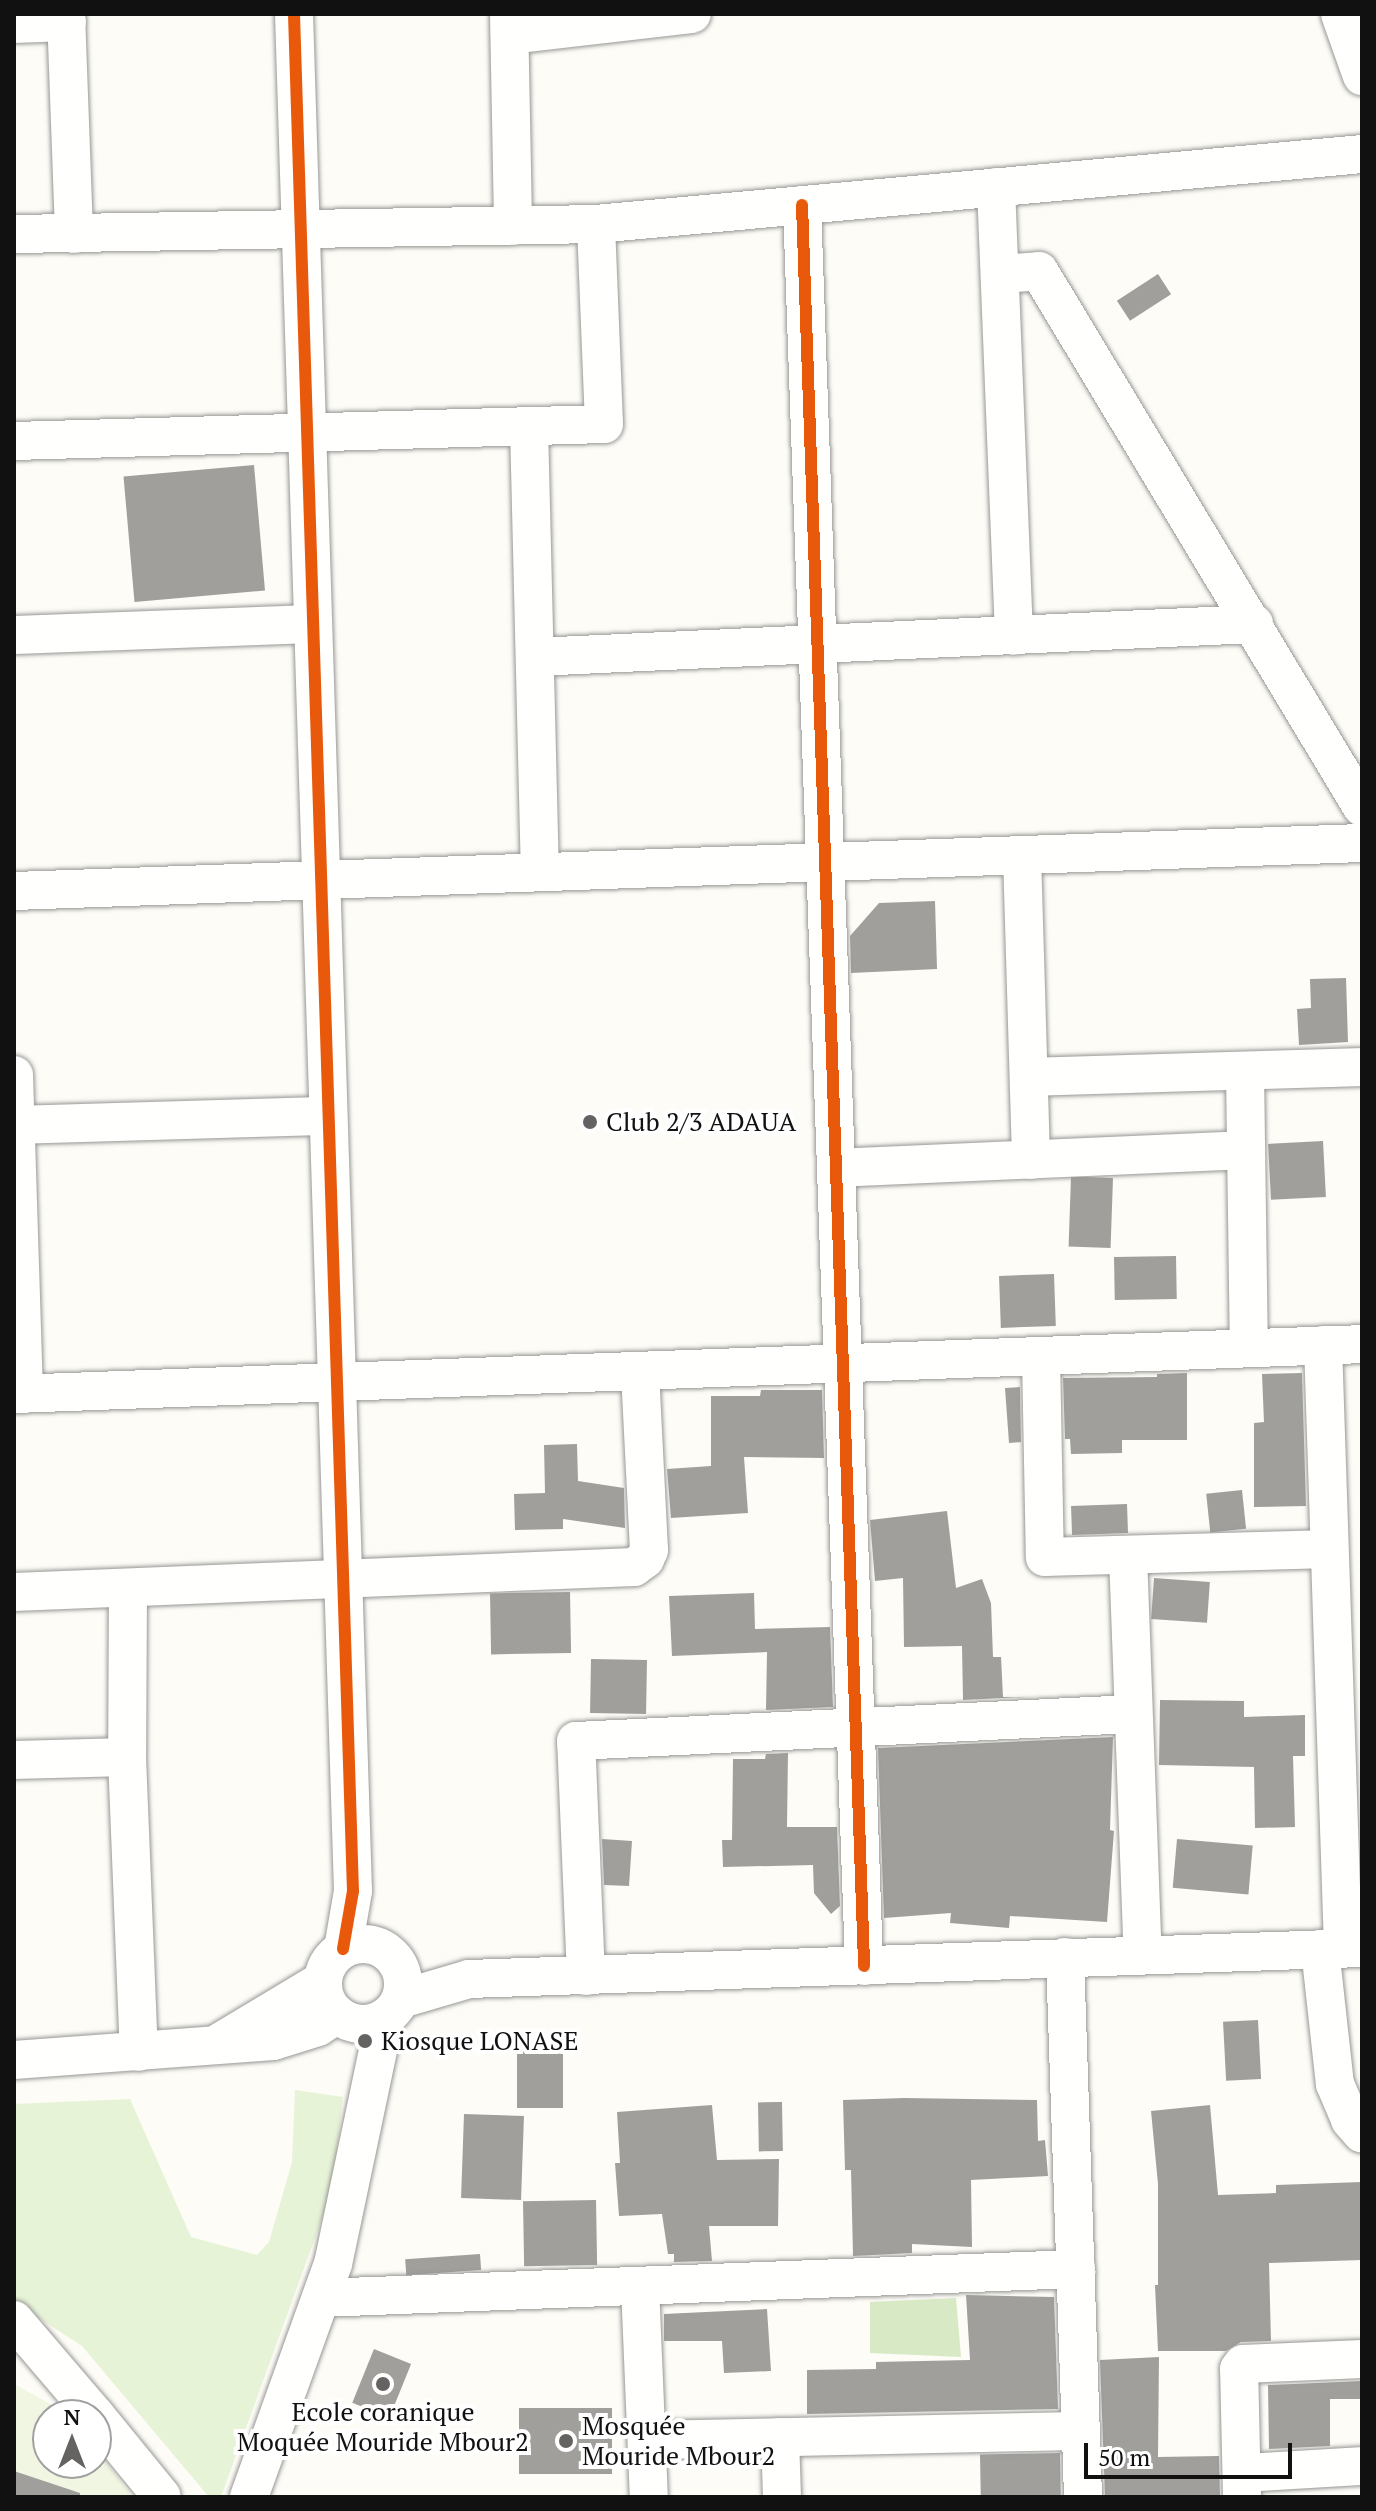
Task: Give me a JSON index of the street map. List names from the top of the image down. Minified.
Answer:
{"places":["Club 2/3 ADAUA","Kiosque LONASE","Ecole coranique Moquée Mouride Mbour2","Mosquée Mouride Mbour2"],"scale_bar":"50 m","north":"top"}
